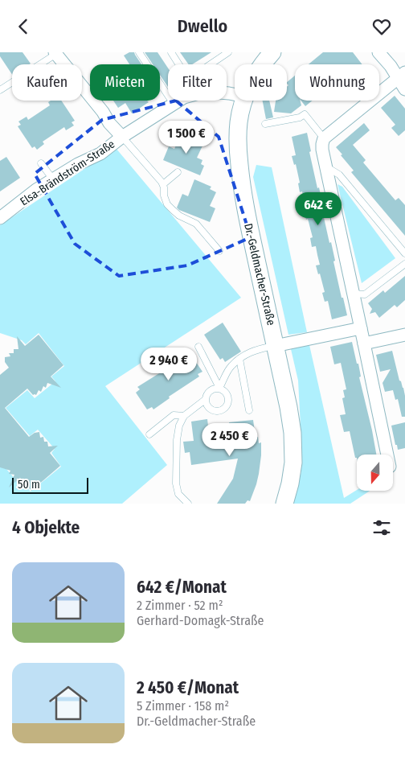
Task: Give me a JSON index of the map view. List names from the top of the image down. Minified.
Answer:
{"streets":{"street":["Elsa-Brändström-Straße","Dr.-Geldmacher-Straße"]},"scale_bar":"50 m","north":"bottom","page":{"header":"Dwello","chip":["Kaufen","Mieten","Filter","Neu","Wohnung"],"price":["1 500 €","642 €","2 940 €","2 450 €"],"scale":"50 m","heading":"4 Objekte","list":[{"name":"642 €/Monat","note":"2 Zimmer · 52 m² · Gerhard-Domagk-Straße"},{"name":"2 450 €/Monat","note":"5 Zimmer · 158 m² · Dr.-Geldmacher-Straße"}]}}
